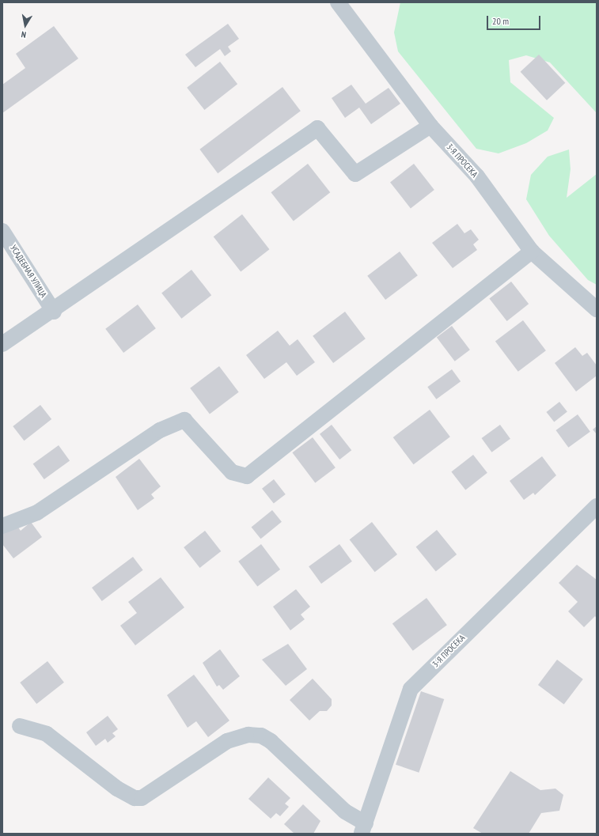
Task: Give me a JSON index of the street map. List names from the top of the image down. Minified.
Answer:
{"streets":{"street":["3-Я ПРОСЕКА","УСАДЕБНАЯ УЛИЦА"]},"scale_bar":"20 m","north":"bottom"}
